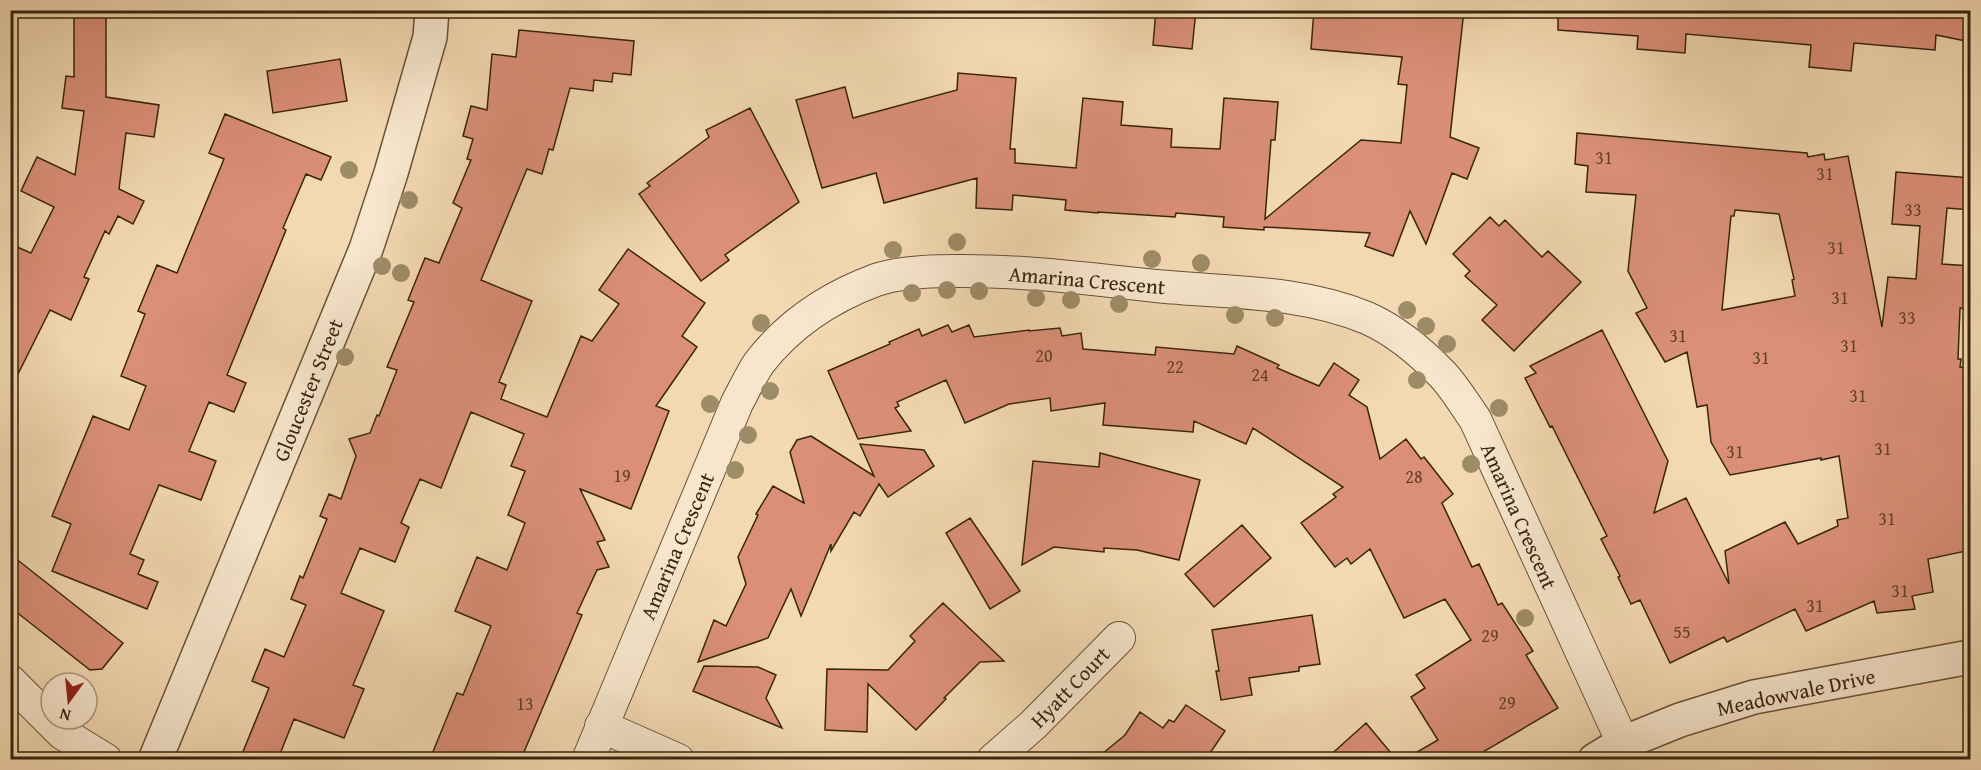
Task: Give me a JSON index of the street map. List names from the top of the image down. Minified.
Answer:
{"streets":{"street":["Amarina Crescent","Gloucester Street","Hyatt Court","Meadowvale Drive"]},"crossings":[["Amarina Crescent","Meadowvale Drive"]],"house_numbers":["31","31","33","31","31","33","31","31","20","31","22","24","31","31","31","19","28","31","31","31","55","29","29","13"],"north":"bottom"}
